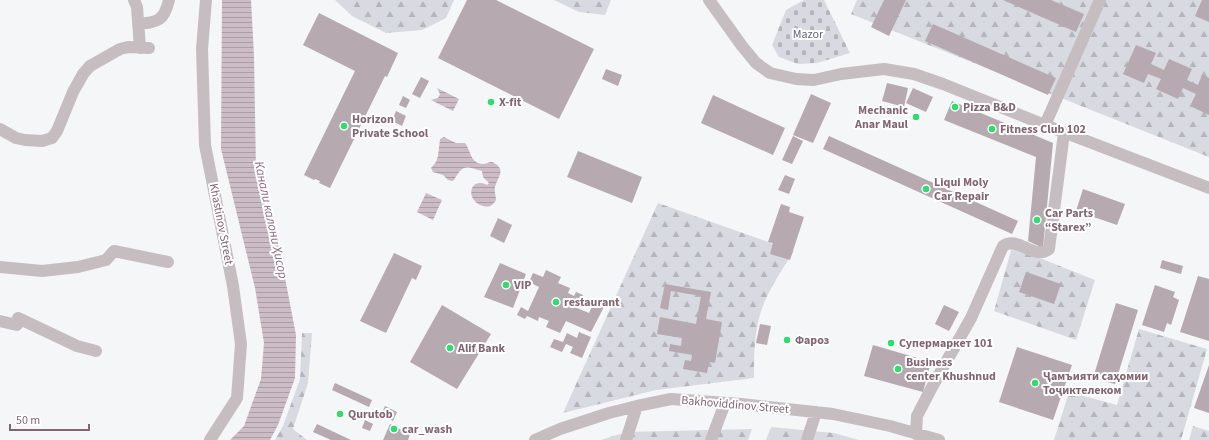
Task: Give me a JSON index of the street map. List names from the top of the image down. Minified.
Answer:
{"streets":{"street":["Khastinov Street","Bakhoviddinov Street"]},"water":["Канали калони Ҳисор"],"parks":["Mazor"],"places":["X-fit","Pizza B&D","Mechanic Anar Maul","Horizon Private School","Fitness Club 102","Liqui Moly Car Repair","Car Parts “Starex”","VIP","restaurant","Фароз","Супермаркет 101","Alif Bank","Business center Khushnud","Ҷамъияти саҳомии Тоҷиктелеком","Qurutob","car_wash"],"scale_bar":"50 m"}
